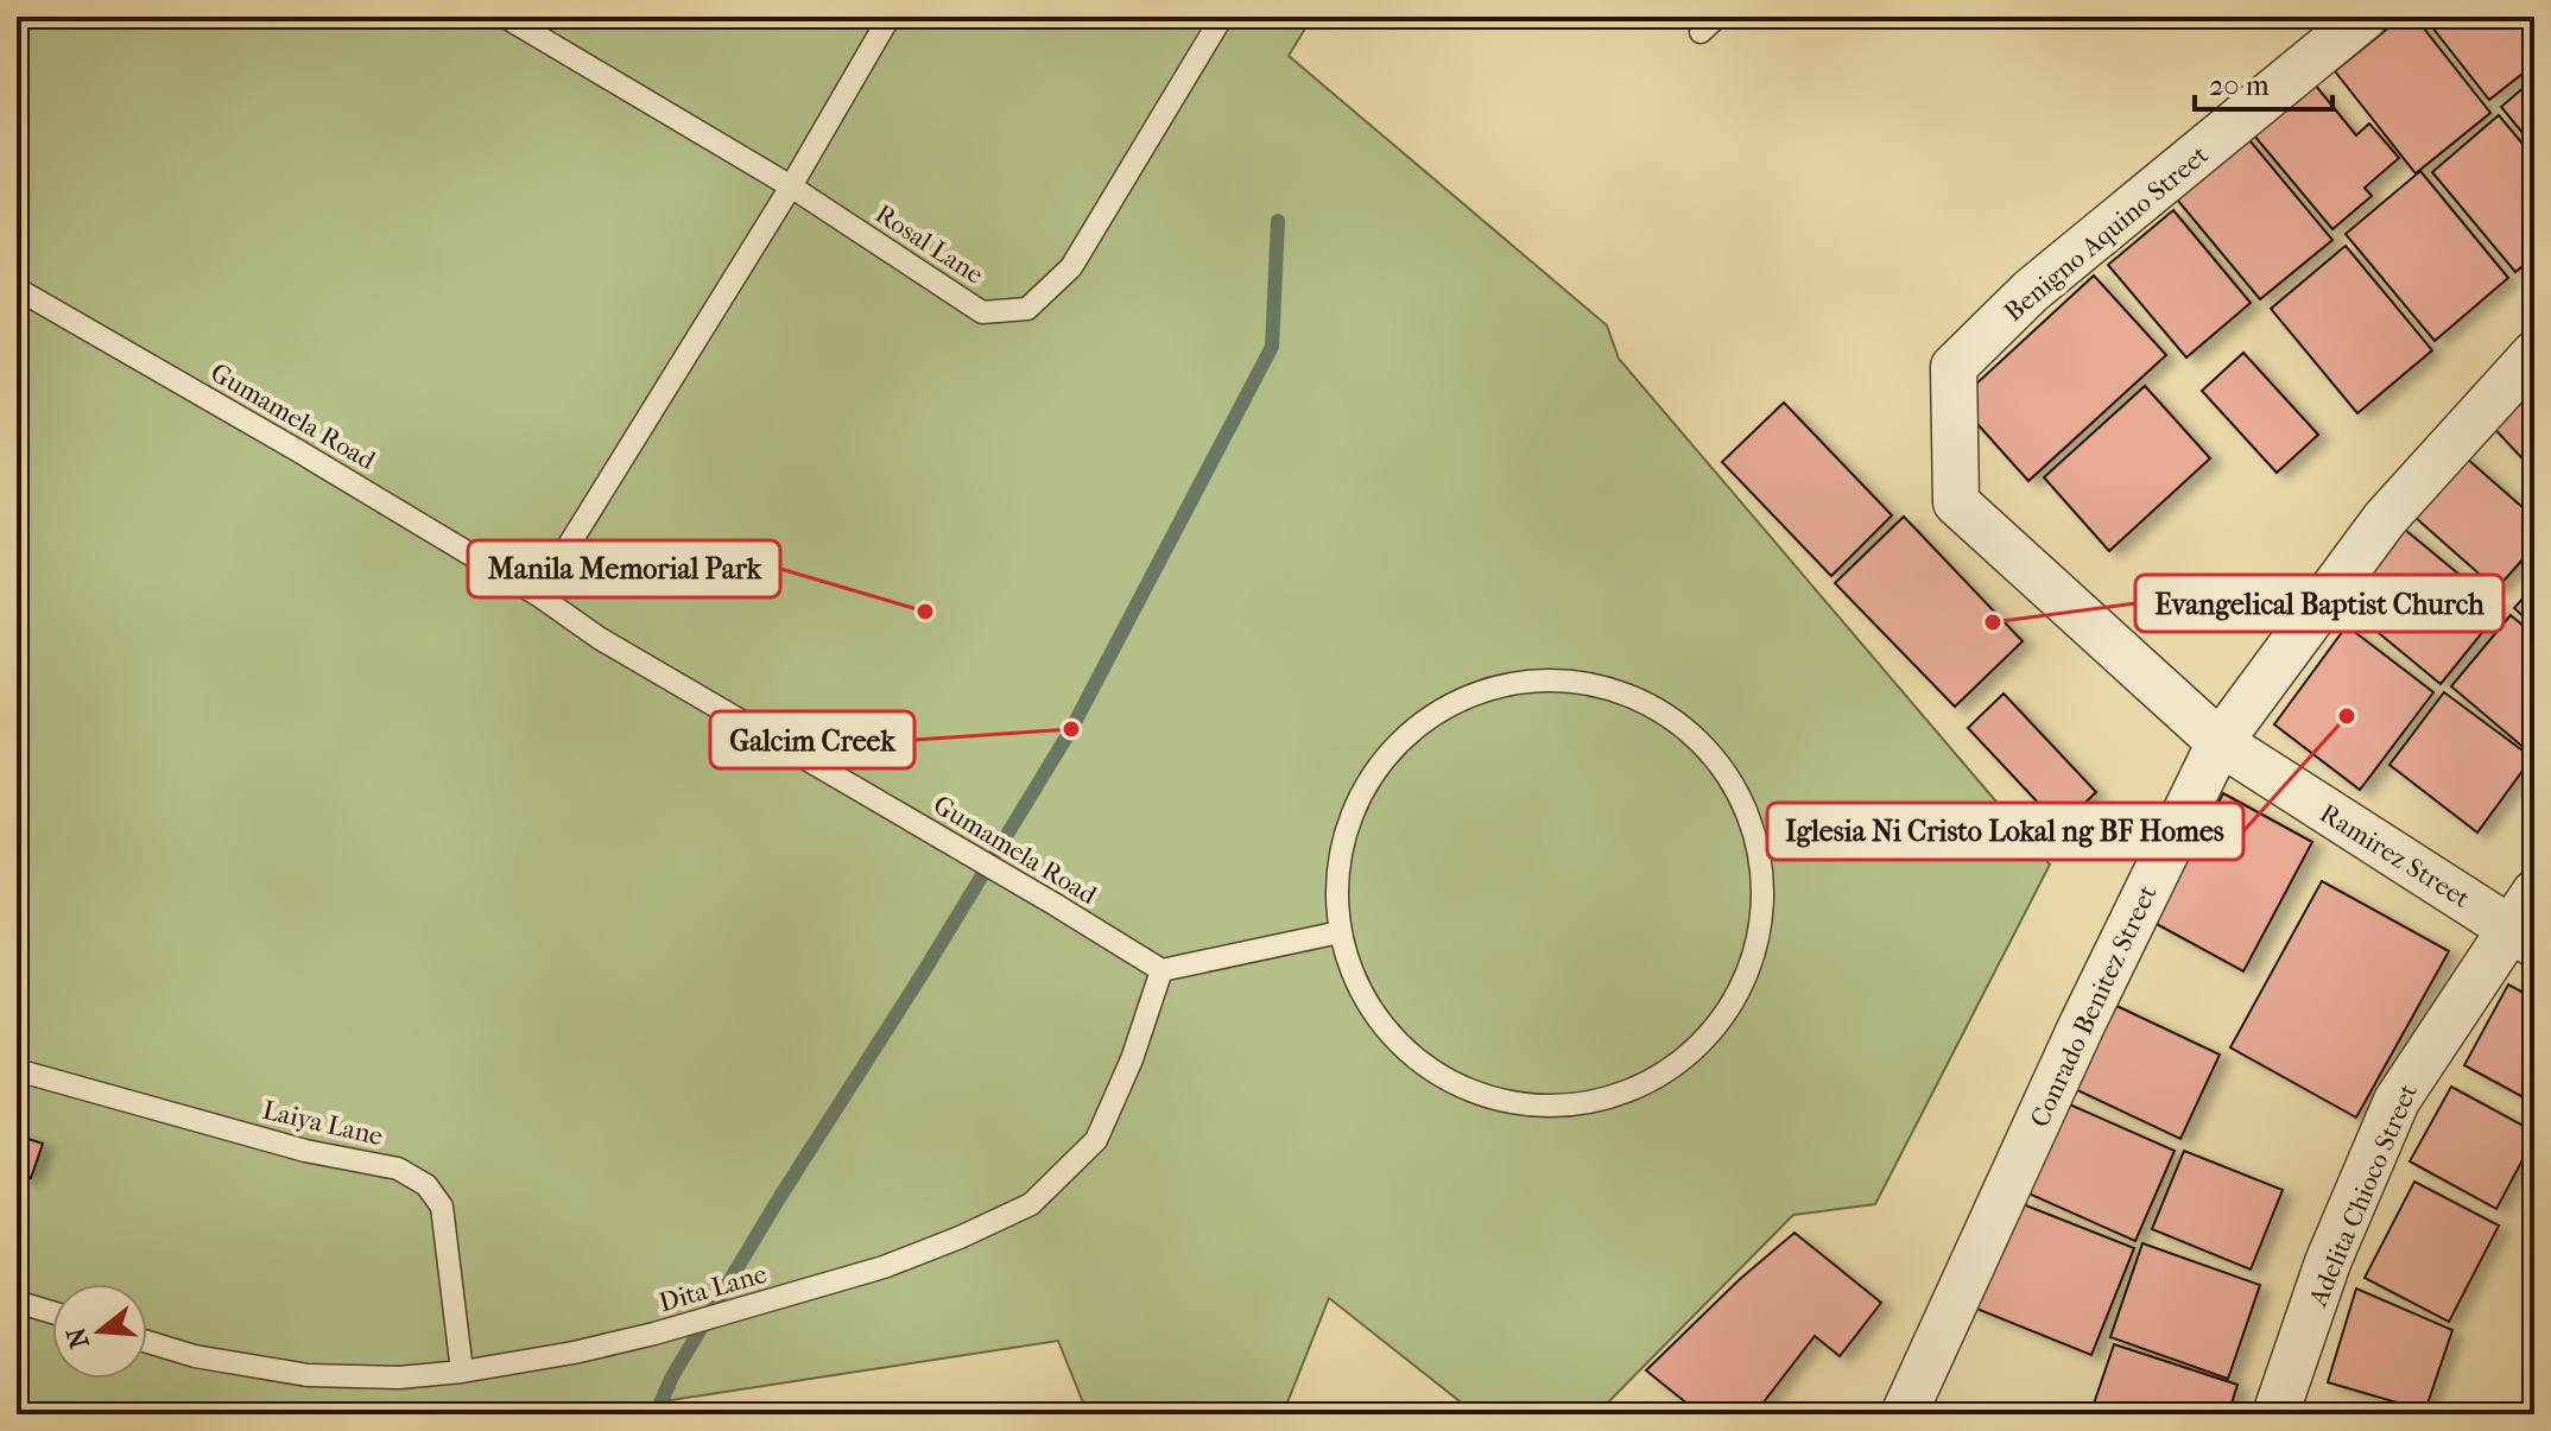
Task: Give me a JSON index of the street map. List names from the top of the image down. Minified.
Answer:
{"streets":{"street":["Benigno Aquino Street","Ramirez Street","Conrado Benitez Street","Adelita Chioco Street"],"lane":["Rosal Lane","Gumamela Road","Laiya Lane","Dita Lane"]},"crossings":[["Benigno Aquino Street","Ramirez Street"],["Gumamela Road","Dita Lane"],["Ramirez Street","Conrado Benitez Street"],["Ramirez Street","Adelita Chioco Street"],["Laiya Lane","Dita Lane"]],"places":["Manila Memorial Park","Evangelical Baptist Church","Iglesia Ni Cristo Lokal ng BF Homes","Galcim Creek"],"scale_bar":"20 m","north":"left"}
